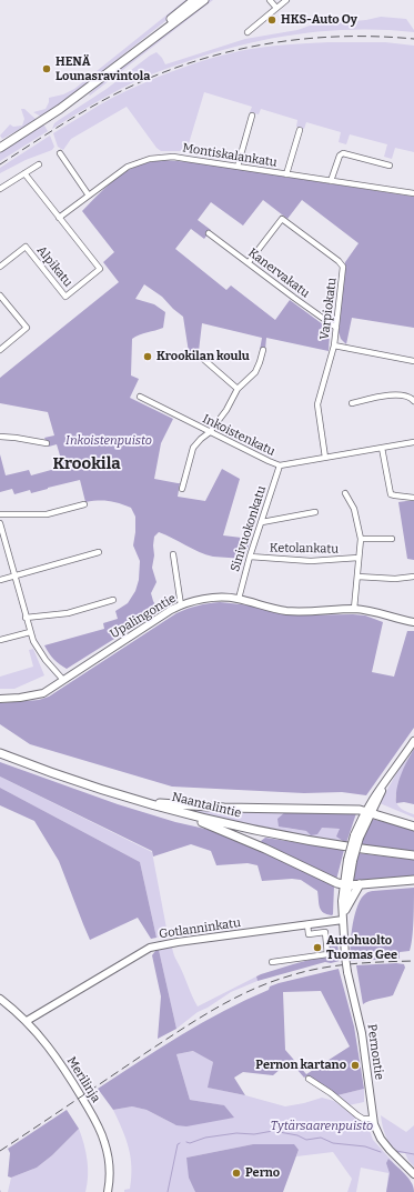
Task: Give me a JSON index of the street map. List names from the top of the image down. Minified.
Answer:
{"streets":{"main road":["Naantalintie"],"street":["Montiskalankatu","Alpikatu","Kanervakatu","Varpiokatu","Inkoistenkatu","Sinivuokonkatu","Ketolankatu","Upalingontie","Gotlanninkatu","Pernontie","Merilinja"]},"crossings":[["Montiskalankatu","Alpikatu"],["Kanervakatu","Varpiokatu"],["Varpiokatu","Inkoistenkatu"],["Inkoistenkatu","Sinivuokonkatu"],["Sinivuokonkatu","Ketolankatu"],["Sinivuokonkatu","Upalingontie"],["Gotlanninkatu","Pernontie"],["Gotlanninkatu","Merilinja"]],"districts":["Krookila"],"parks":["Inkoistenpuisto","Tytärsaarenpuisto"],"places":["HKS-Auto Oy","HENÄ Lounasravintola","Krookilan koulu","Autohuolto Tuomas Gee","Pernon kartano","Perno"]}
